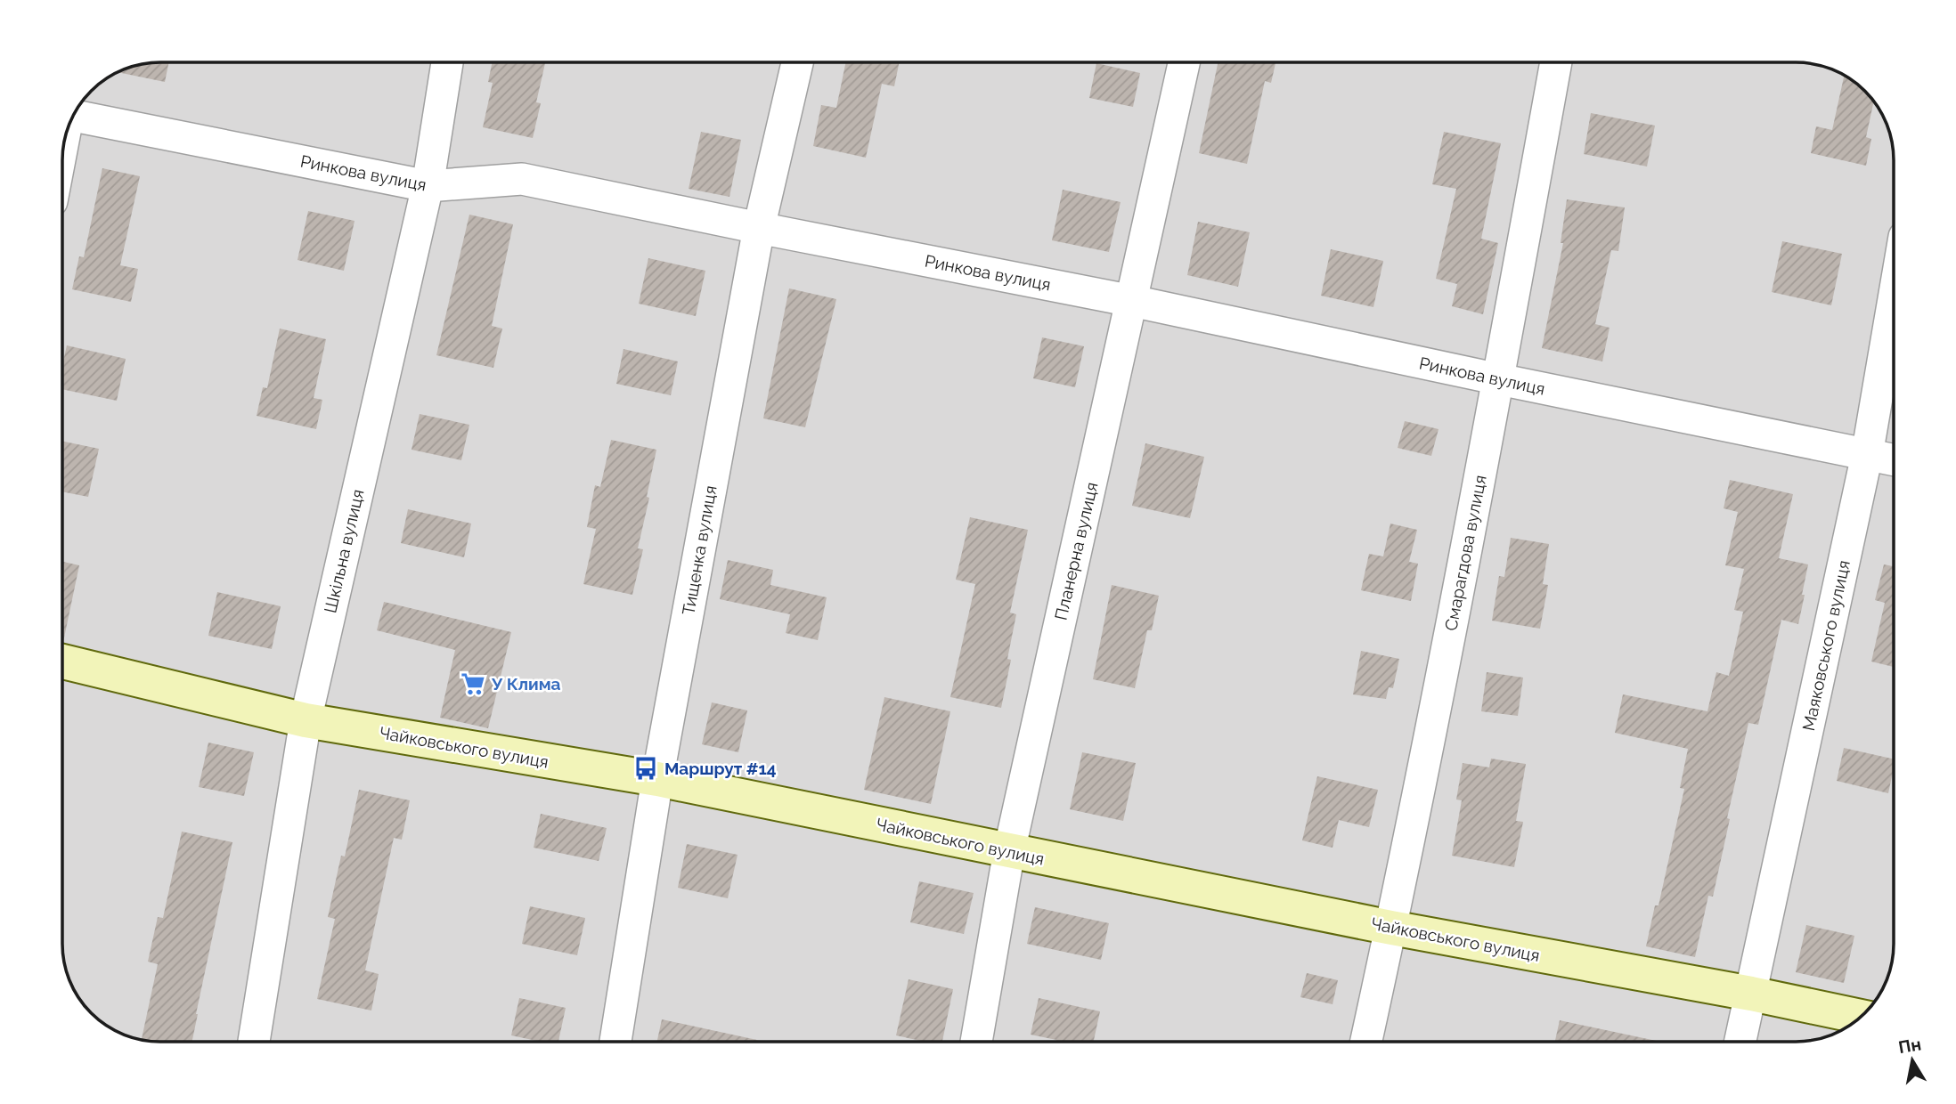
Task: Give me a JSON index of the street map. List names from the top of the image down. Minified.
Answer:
{"streets":{"street":["Ринкова вулиця","Тищенка вулиця","Шкільна вулиця","Планерна вулиця","Смарагдова вулиця","Маяковського вулиця","Чайковського вулиця"]},"crossings":[["Ринкова вулиця","Тищенка вулиця"],["Ринкова вулиця","Шкільна вулиця"],["Ринкова вулиця","Планерна вулиця"],["Ринкова вулиця","Смарагдова вулиця"],["Ринкова вулиця","Маяковського вулиця"],["Тищенка вулиця","Чайковського вулиця"],["Шкільна вулиця","Чайковського вулиця"],["Планерна вулиця","Чайковського вулиця"],["Смарагдова вулиця","Чайковського вулиця"],["Маяковського вулиця","Чайковського вулиця"]],"places":{"supermarket":["У Клима"],"bus stop":["Маршрут #14"]},"north":"top"}
